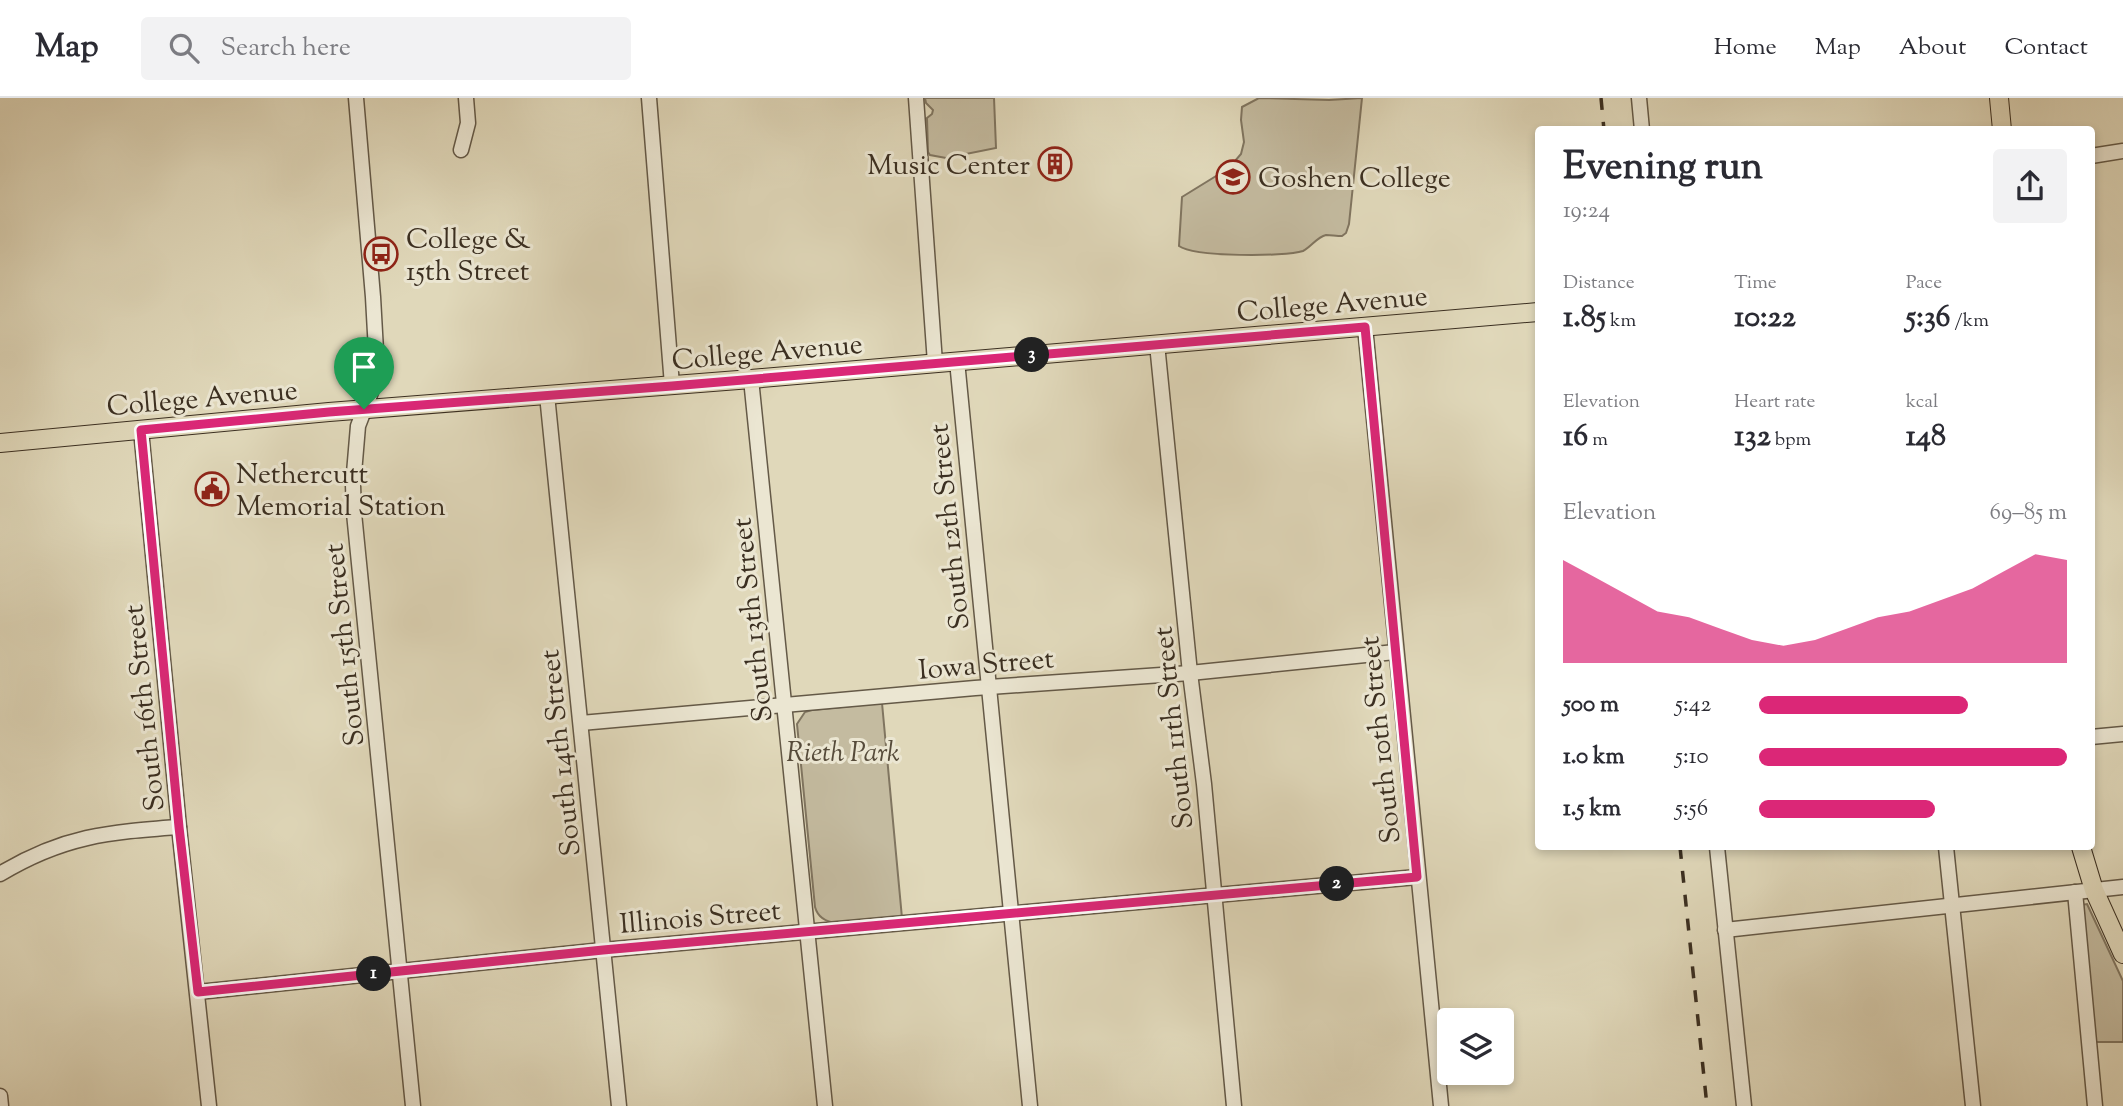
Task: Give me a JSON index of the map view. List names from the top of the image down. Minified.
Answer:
{"streets":{"main road":["College Avenue"],"street":["South 12th Street","South 13th Street","South 15th Street","Iowa Street","South 16th Street","South 11th Street","South 10th Street","South 14th Street","Illinois Street"]},"crossings":[["College Avenue","South 12th Street"],["College Avenue","South 13th Street"],["College Avenue","South 15th Street"],["College Avenue","South 16th Street"],["College Avenue","South 11th Street"],["College Avenue","South 10th Street"],["College Avenue","South 14th Street"],["South 12th Street","Iowa Street"],["South 12th Street","Illinois Street"],["South 13th Street","Iowa Street"],["South 13th Street","Illinois Street"],["South 15th Street","Illinois Street"],["Iowa Street","South 11th Street"],["Iowa Street","South 10th Street"],["Iowa Street","South 14th Street"],["South 16th Street","Illinois Street"],["South 11th Street","Illinois Street"],["South 10th Street","Illinois Street"],["South 14th Street","Illinois Street"]],"parks":["Rieth Park"],"places":{"building":["Music Center"],"school or university":["Goshen College"],"bus stop":["College & 15th Street"],"public building":["Nethercutt Memorial Station"]},"page":{"header":"Map","search":"Search here","nav":["Home","Map","About","Contact"],"heading":["Evening run","19:24"],"stats":[["Distance","1.85 km"],["Time","10:22"],["Pace","5:36 /km"],["Elevation","16 m"],["Heart rate","132 bpm"],["kcal","148"]],"pins":["3","2","1"],"chart":["Elevation","69–85 m"],"list":[{"name":"500 m","note":"5:42"},{"name":"1.0 km","note":"5:10"},{"name":"1.5 km","note":"5:56"}]}}
